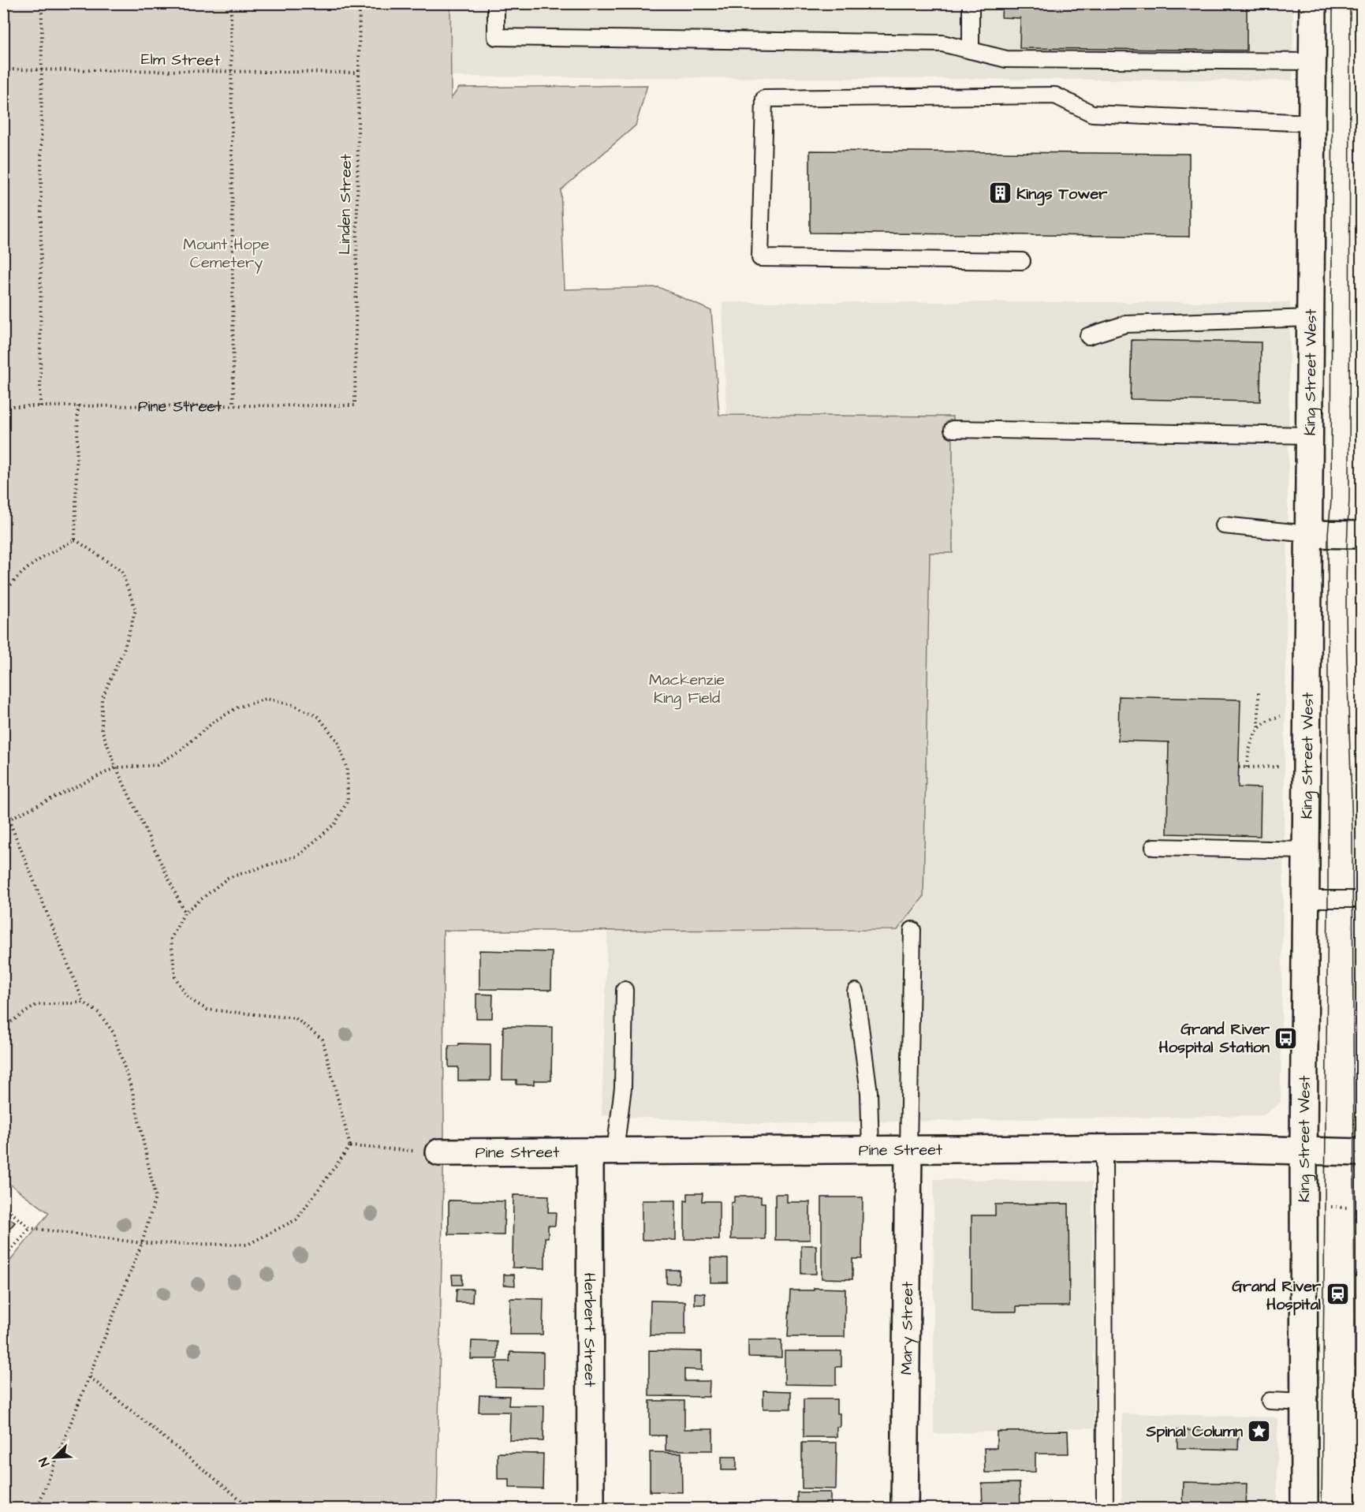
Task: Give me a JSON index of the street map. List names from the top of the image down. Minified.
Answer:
{"streets":{"street":["King Street West","Pine Street","Mary Street","Herbert Street"],"path":["Elm Street","Linden Street"]},"crossings":[["Elm Street","Linden Street"],["Linden Street","Pine Street"],["King Street West","Pine Street"],["Pine Street","Mary Street"],["Pine Street","Herbert Street"]],"parks":["Mount Hope Cemetery","Mackenzie King Field"],"places":{"building":["Kings Tower"],"bus stop":["Grand River Hospital Station"],"station":["Grand River Hospital"],"place":["Spinal Column"]},"north":"bottom left"}
